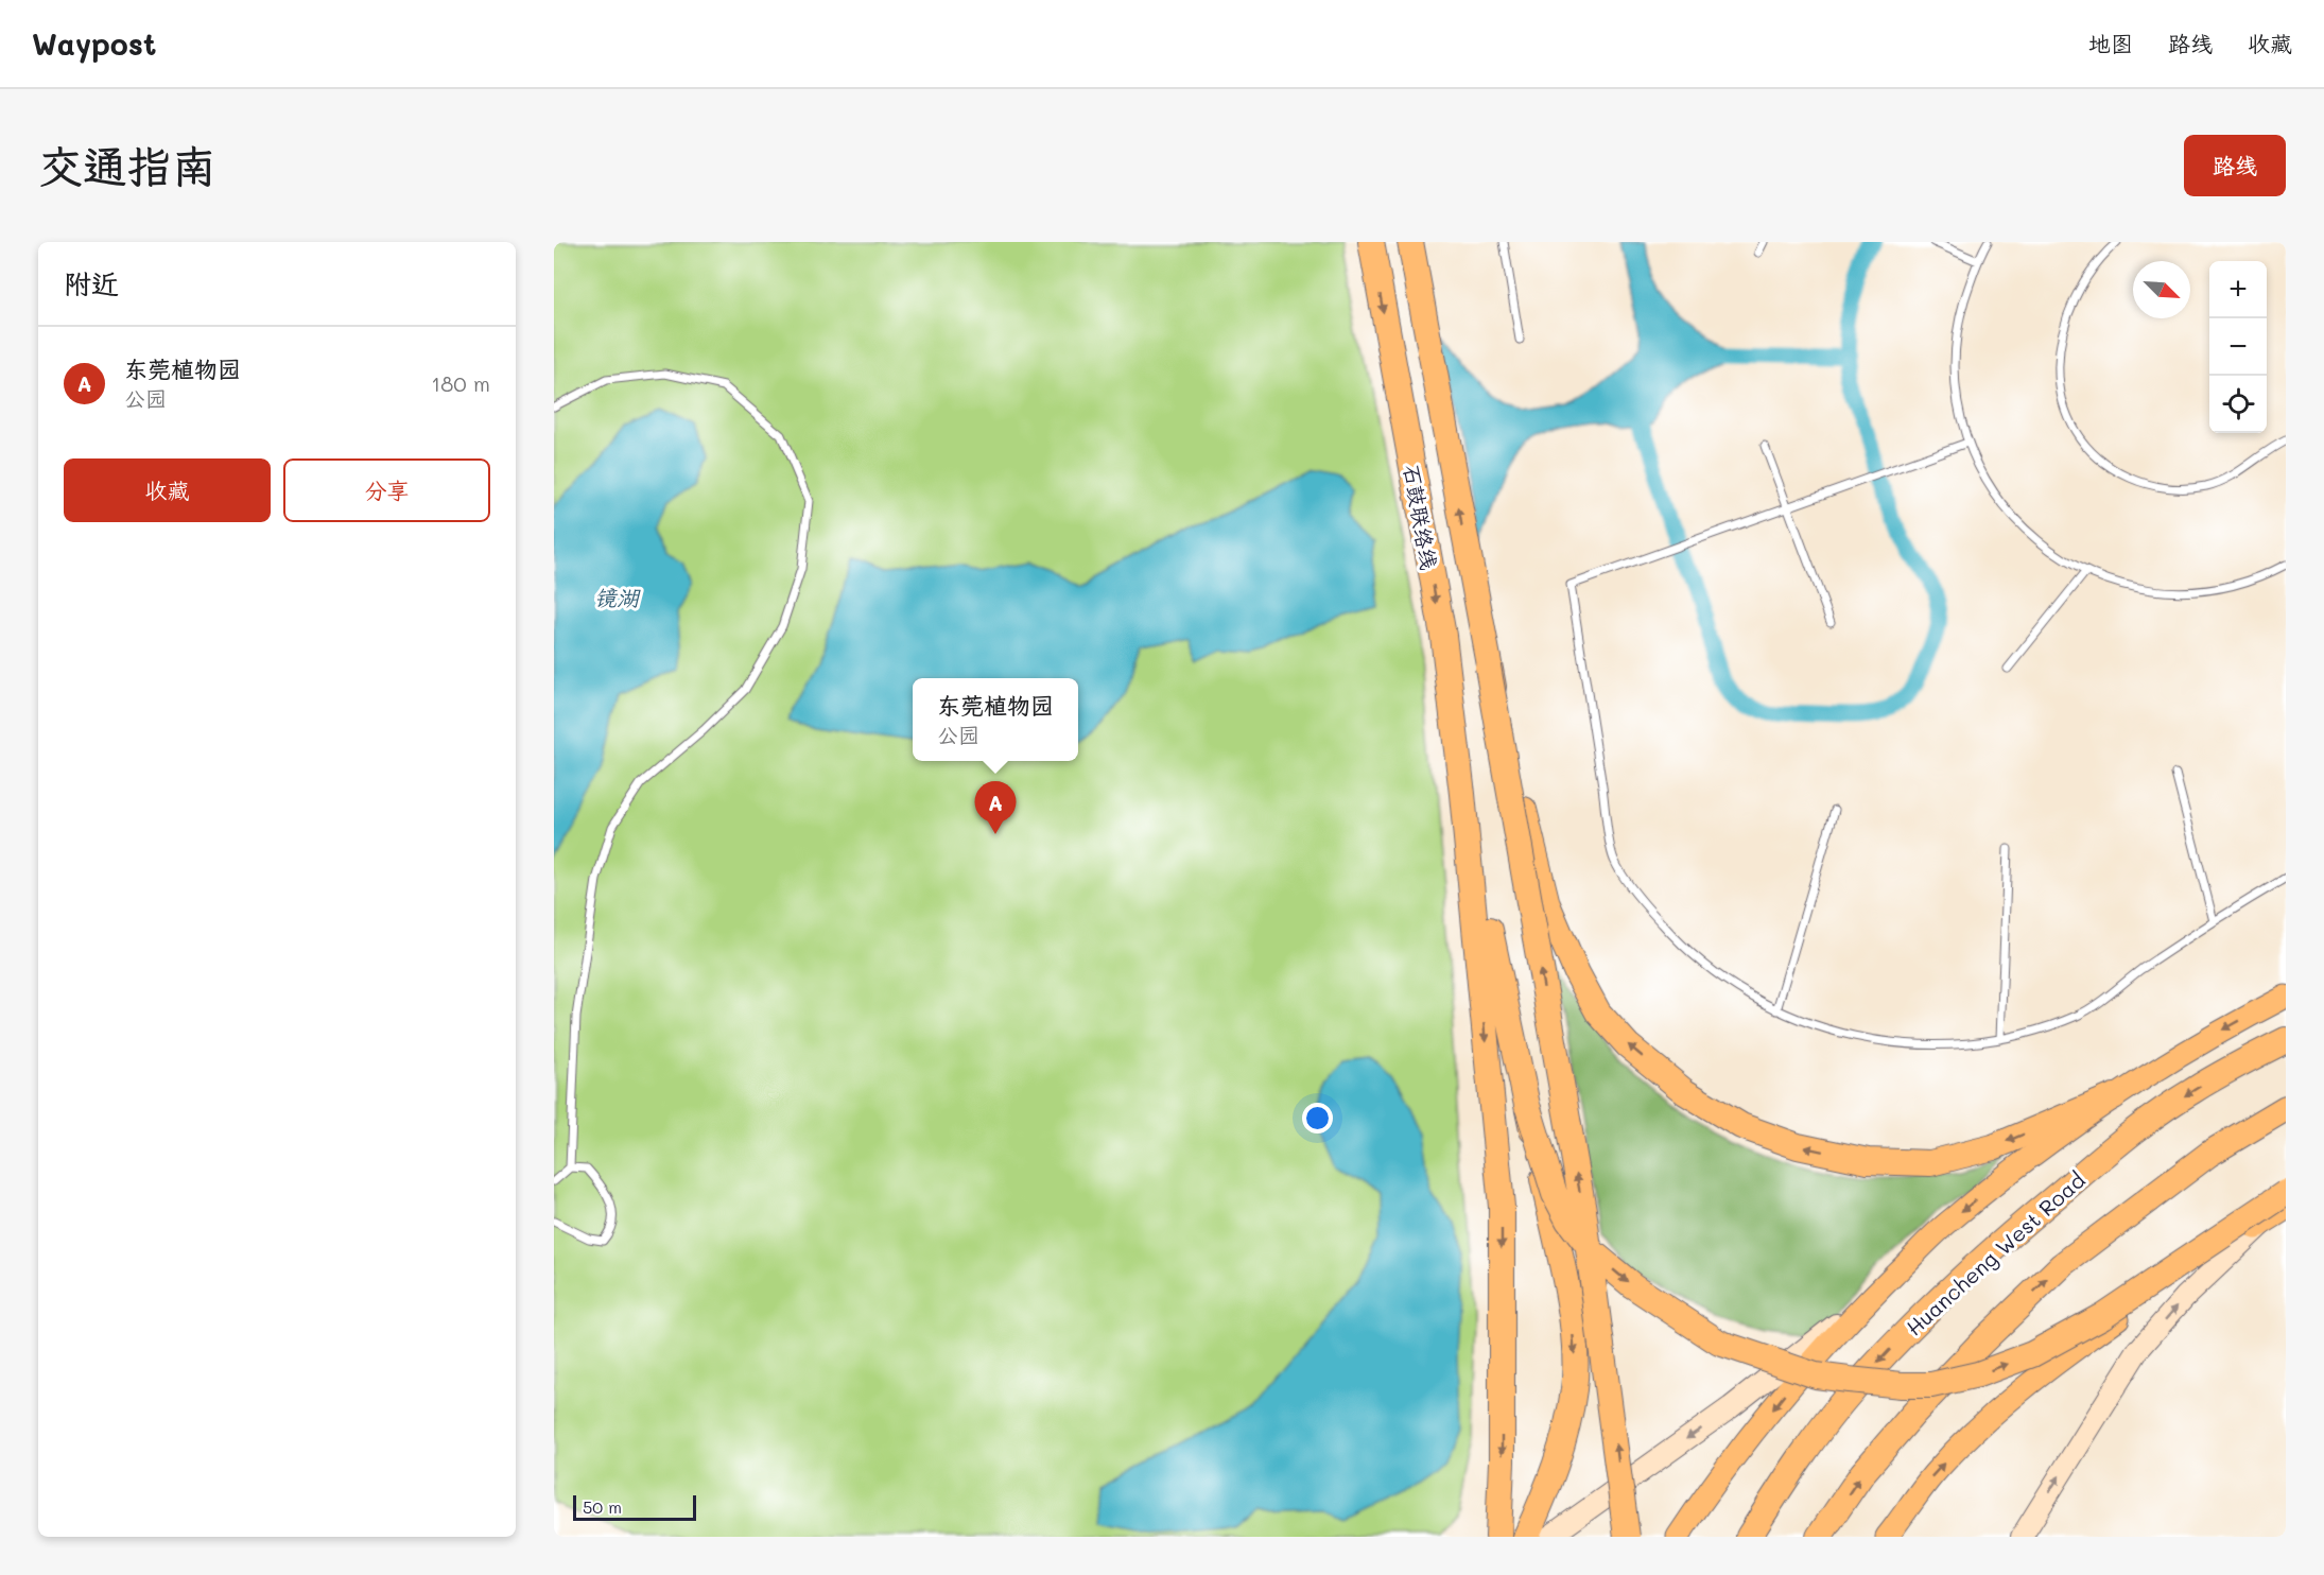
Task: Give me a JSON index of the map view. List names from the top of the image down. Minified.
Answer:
{"streets":{"highway":["石鼓联络线","Huancheng West Road"]},"water":["镜湖"],"scale_bar":"50 m","north":"bottom right","page":{"header":"Waypost","nav":["地图","路线","收藏"],"buttons":["路线",["收藏","分享"]],"title":"交通指南","heading":"附近","map_buttons":["+","−"],"list":[{"mark":"A","name":"东莞植物园","note":"公园","value":"180 m"}],"popup":["东莞植物园","公园"],"pins":"A","scale":"50 m"}}
